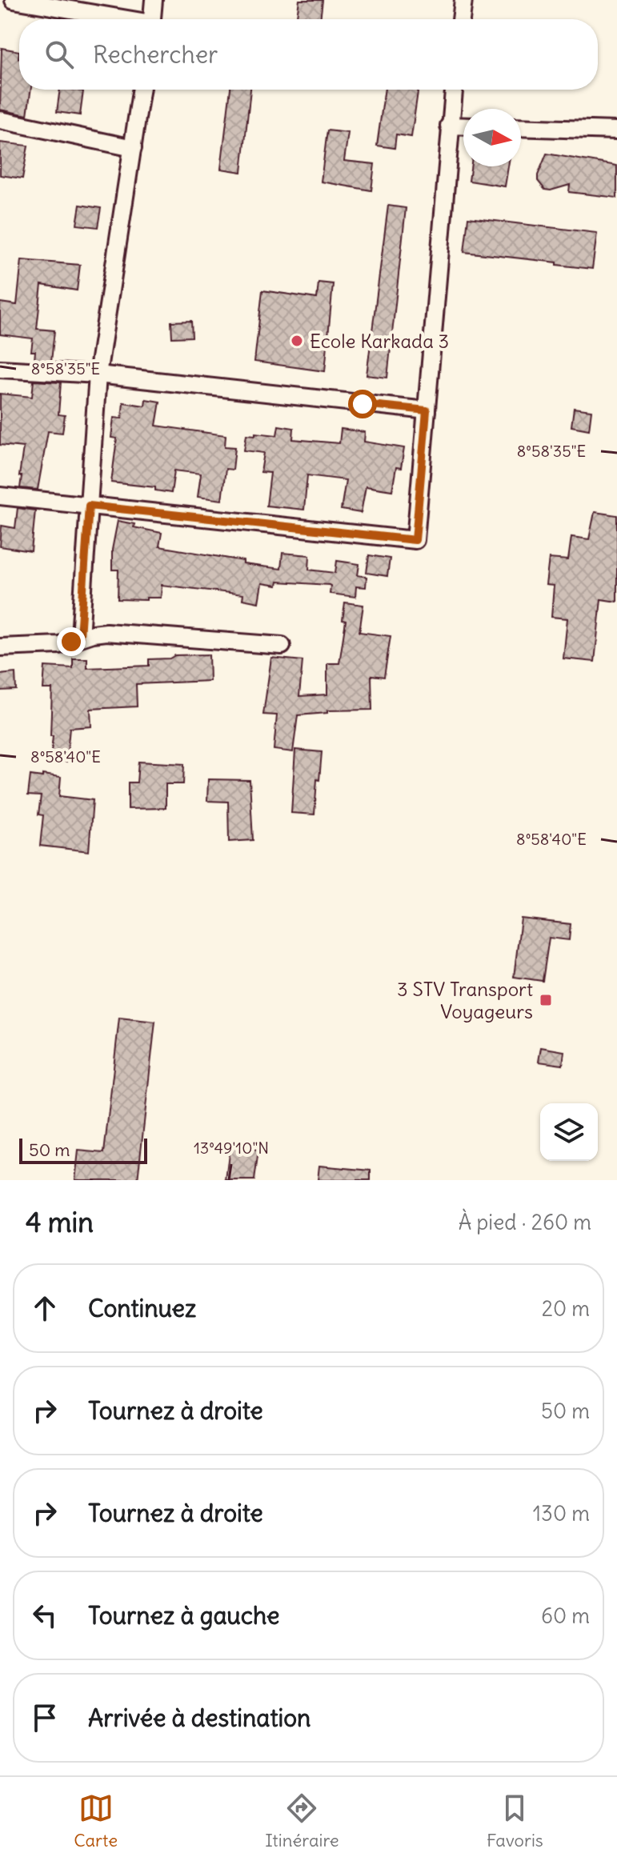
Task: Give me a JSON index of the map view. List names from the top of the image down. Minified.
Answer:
{"places":{"other":["Ecole Karkada 3"],"transit":["3 STV Transport Voyageurs"]},"scale_bar":"50 m","north":"right","page":{"search":"Rechercher","scale":"50 m","heading":["4 min","À pied · 260 m"],"list":[["Continuez","20 m"],["Tournez à droite","50 m"],["Tournez à droite","130 m"],["Tournez à gauche","60 m"],"Arrivée à destination"],"nav":["Carte","Itinéraire","Favoris"]},"coordinates":["8°58'35\"E","8°58'40\"E","13°49'10\"N"]}
